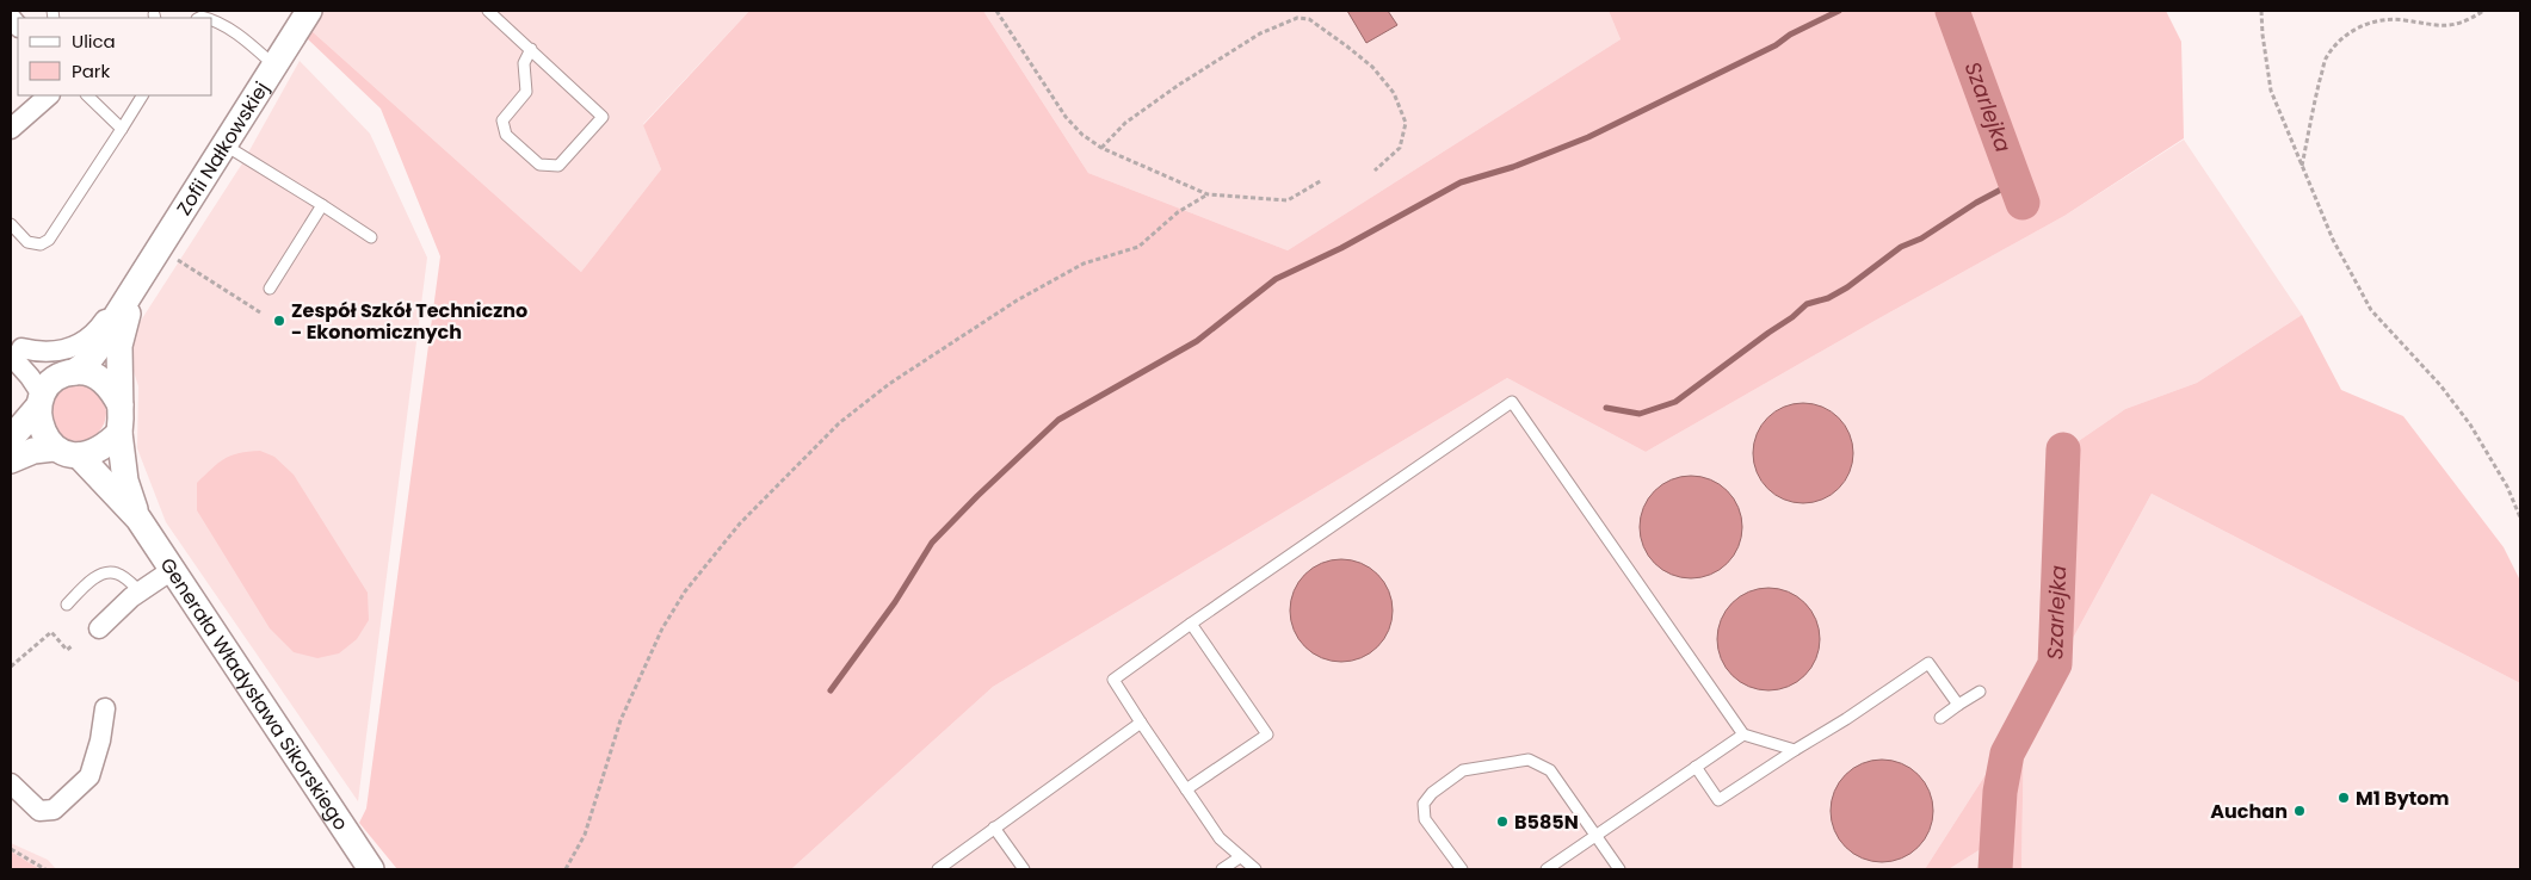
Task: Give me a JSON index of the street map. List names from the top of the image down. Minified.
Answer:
{"streets":{"street":["Zofii Nałkowskiej","Generała Władysława Sikorskiego"]},"water":["Szarlejka"],"places":["Zespół Szkół Techniczno - Ekonomicznych","M1 Bytom","Auchan","B585N"],"legend":["Ulica","Park"]}
